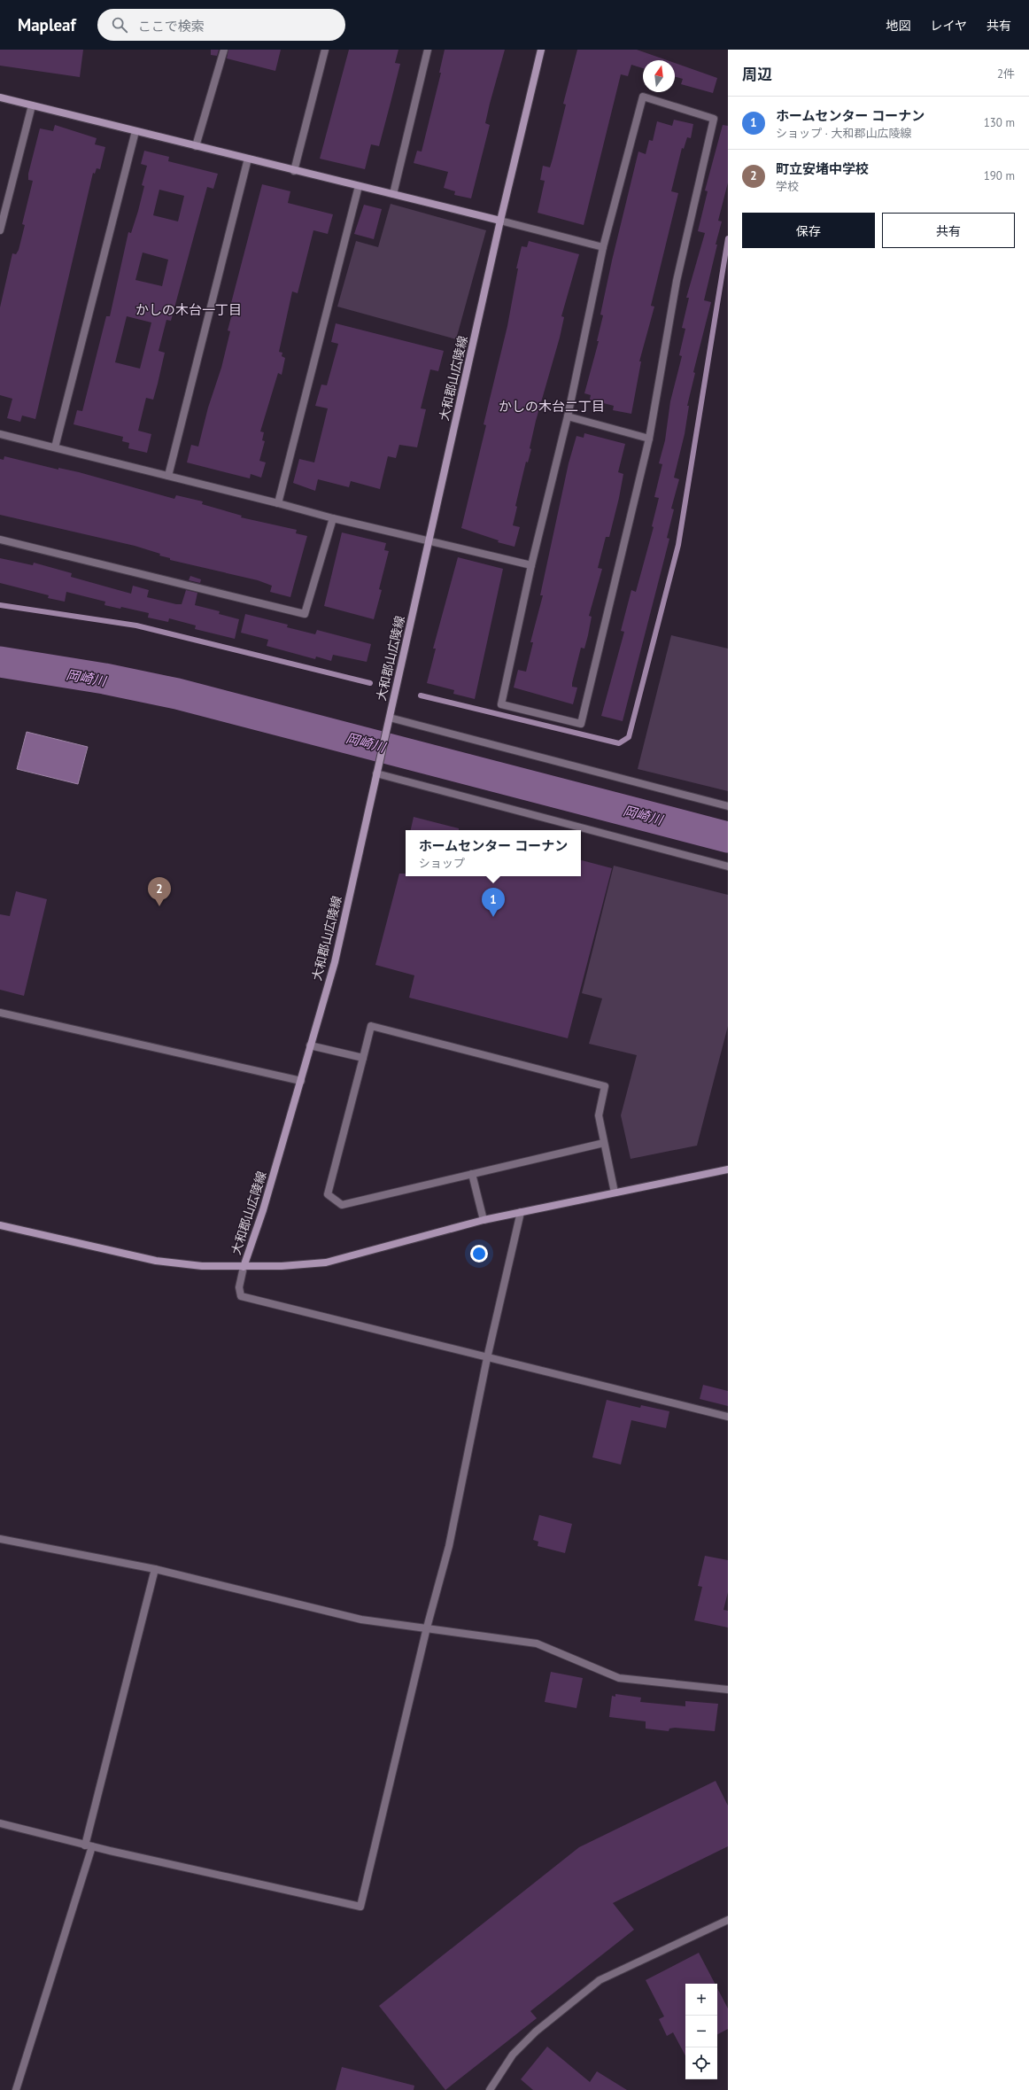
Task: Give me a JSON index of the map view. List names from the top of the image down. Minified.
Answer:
{"streets":{"street":["大和郡山広陵線"]},"districts":["かしの木台一丁目","かしの木台二丁目"],"water":["岡崎川"],"north":"top","page":{"header":"Mapleaf","search":"ここで検索","nav":["地図","レイヤ","共有"],"heading":["周辺","2件"],"list":[{"mark":"1","name":"ホームセンター コーナン","note":"ショップ · 大和郡山広陵線","value":"130 m"},{"mark":"2","name":"町立安堵中学校","note":"学校","value":"190 m"}],"buttons":["保存","共有"],"popup":["ホームセンター コーナン","ショップ"],"pins":["2","1"],"map_buttons":["+","−"]}}
